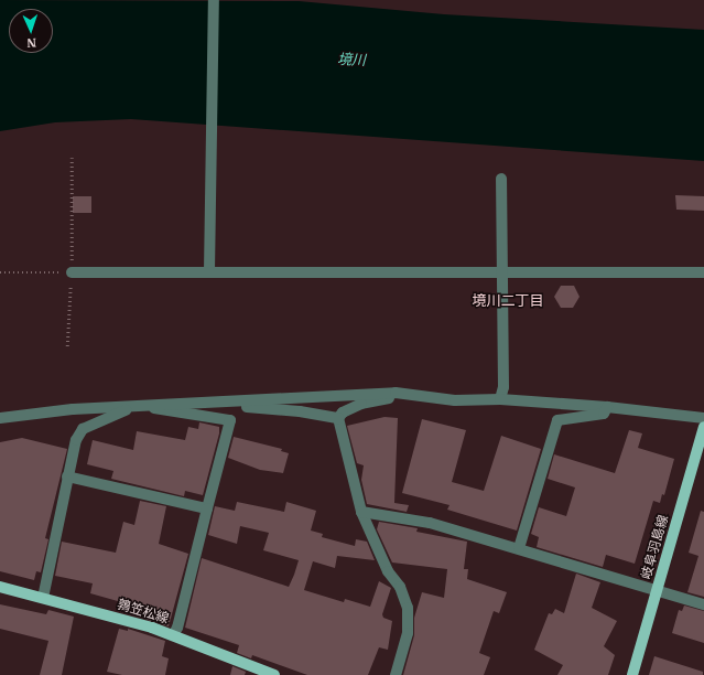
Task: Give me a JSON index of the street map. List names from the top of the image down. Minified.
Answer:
{"streets":{"main road":["岐阜羽島線","鶉笠松線"]},"districts":["境川二丁目"],"water":["境川"],"north":"bottom"}
